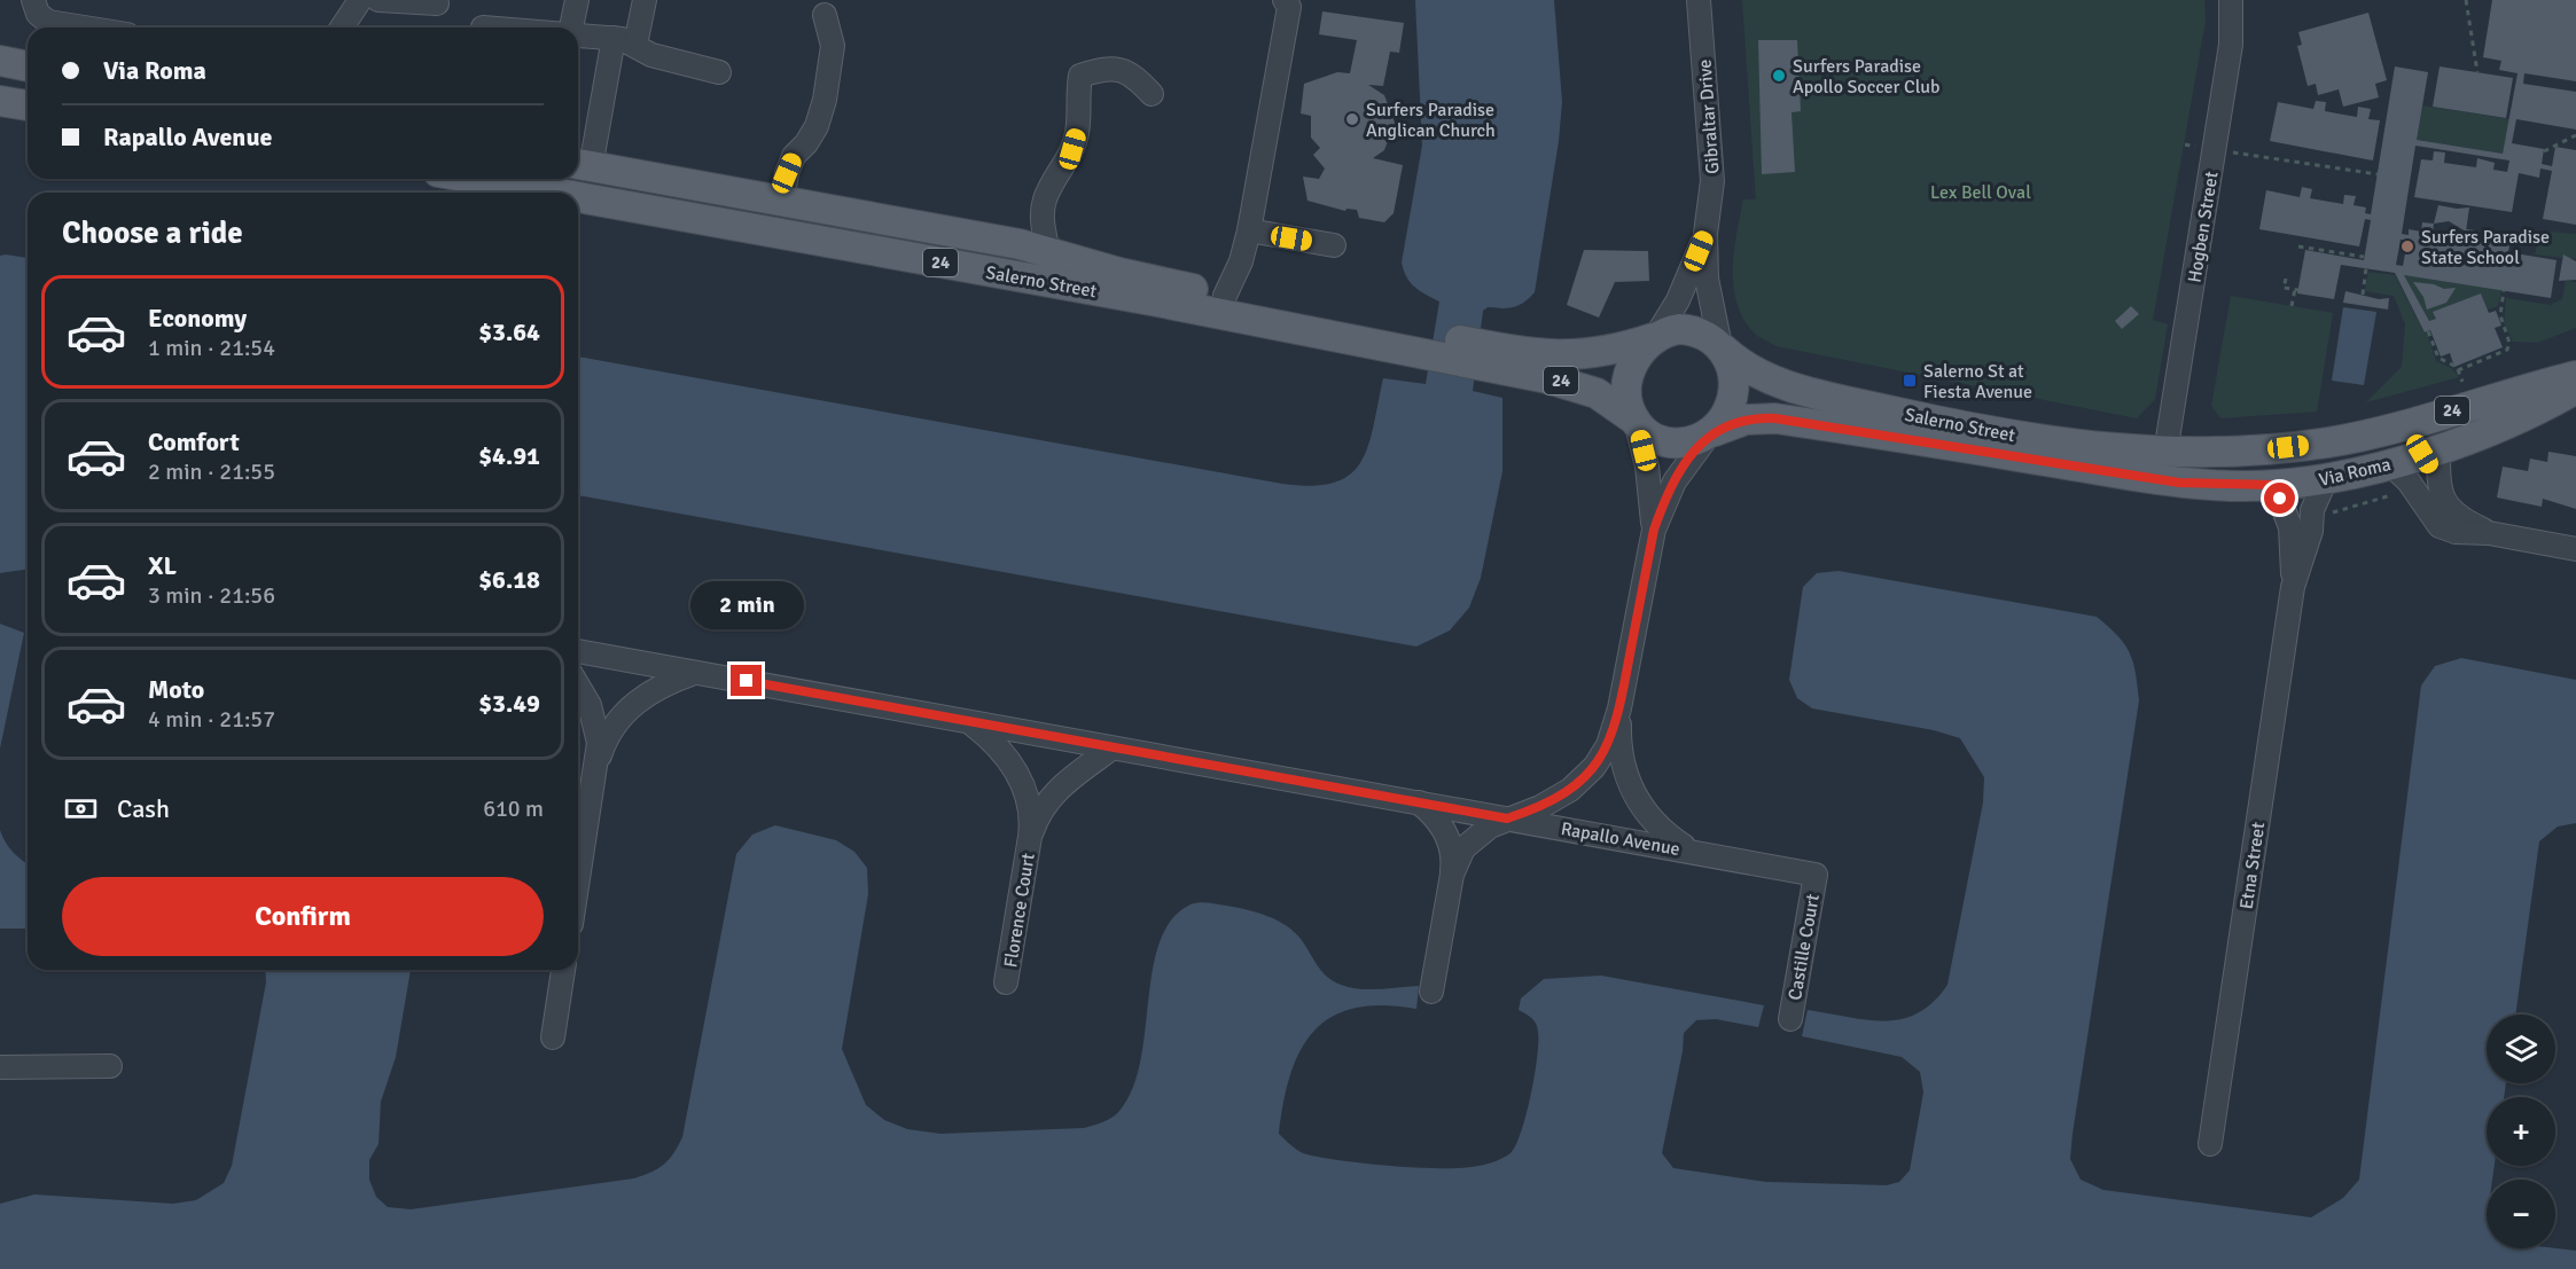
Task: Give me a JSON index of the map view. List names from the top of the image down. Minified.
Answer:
{"streets":{"main road":["24","Salerno Street","Via Roma"],"street":["Gibraltar Drive","Hogben Street","Rapallo Avenue","Etna Street","Florence Court","Castille Court"]},"crossings":[["Gibraltar Drive","24"],["Gibraltar Drive","Salerno Street"],["Hogben Street","Salerno Street"],["24","Salerno Street"],["Salerno Street","Via Roma"],["Via Roma","Etna Street"],["Rapallo Avenue","Florence Court"],["Rapallo Avenue","Castille Court"]],"parks":["Lex Bell Oval"],"places":{"other":["Surfers Paradise Apollo Soccer Club","Surfers Paradise Anglican Church","Surfers Paradise State School"],"transit":["Salerno St at Fiesta Avenue"]},"page":{"banner":["Via Roma","Rapallo Avenue"],"heading":"Choose a ride","list":[{"name":"Economy","note":"1 min · 21:54","value":"$3.64"},{"name":"Comfort","note":"2 min · 21:55","value":"$4.91"},{"name":"XL","note":"3 min · 21:56","value":"$6.18"},{"name":"Moto","note":"4 min · 21:57","value":"$3.49"}],"bubble":"2 min","pay":["Cash","610 m"],"buttons":"Confirm","map_buttons":["+","−"]}}
